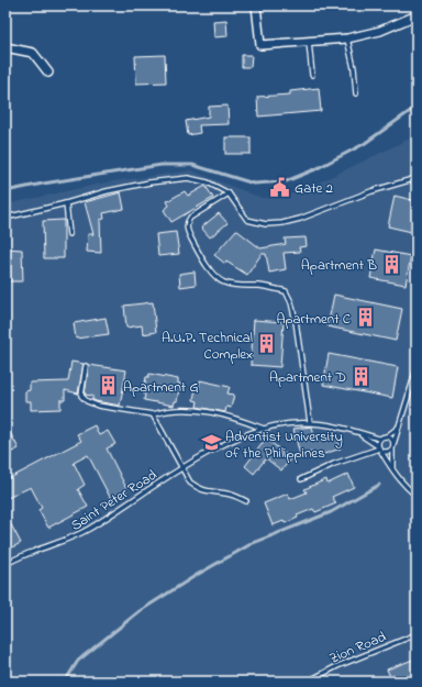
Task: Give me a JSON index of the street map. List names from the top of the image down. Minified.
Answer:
{"streets":{"lane":["Saint Peter Road","Zion Road"]},"places":{"public building":["Gate 2"],"building":["Apartment B","Apartment C","A.U.P. Technical Complex","Apartment D","Apartment G"],"school or university":["Adventist University of the Philippines"]}}
